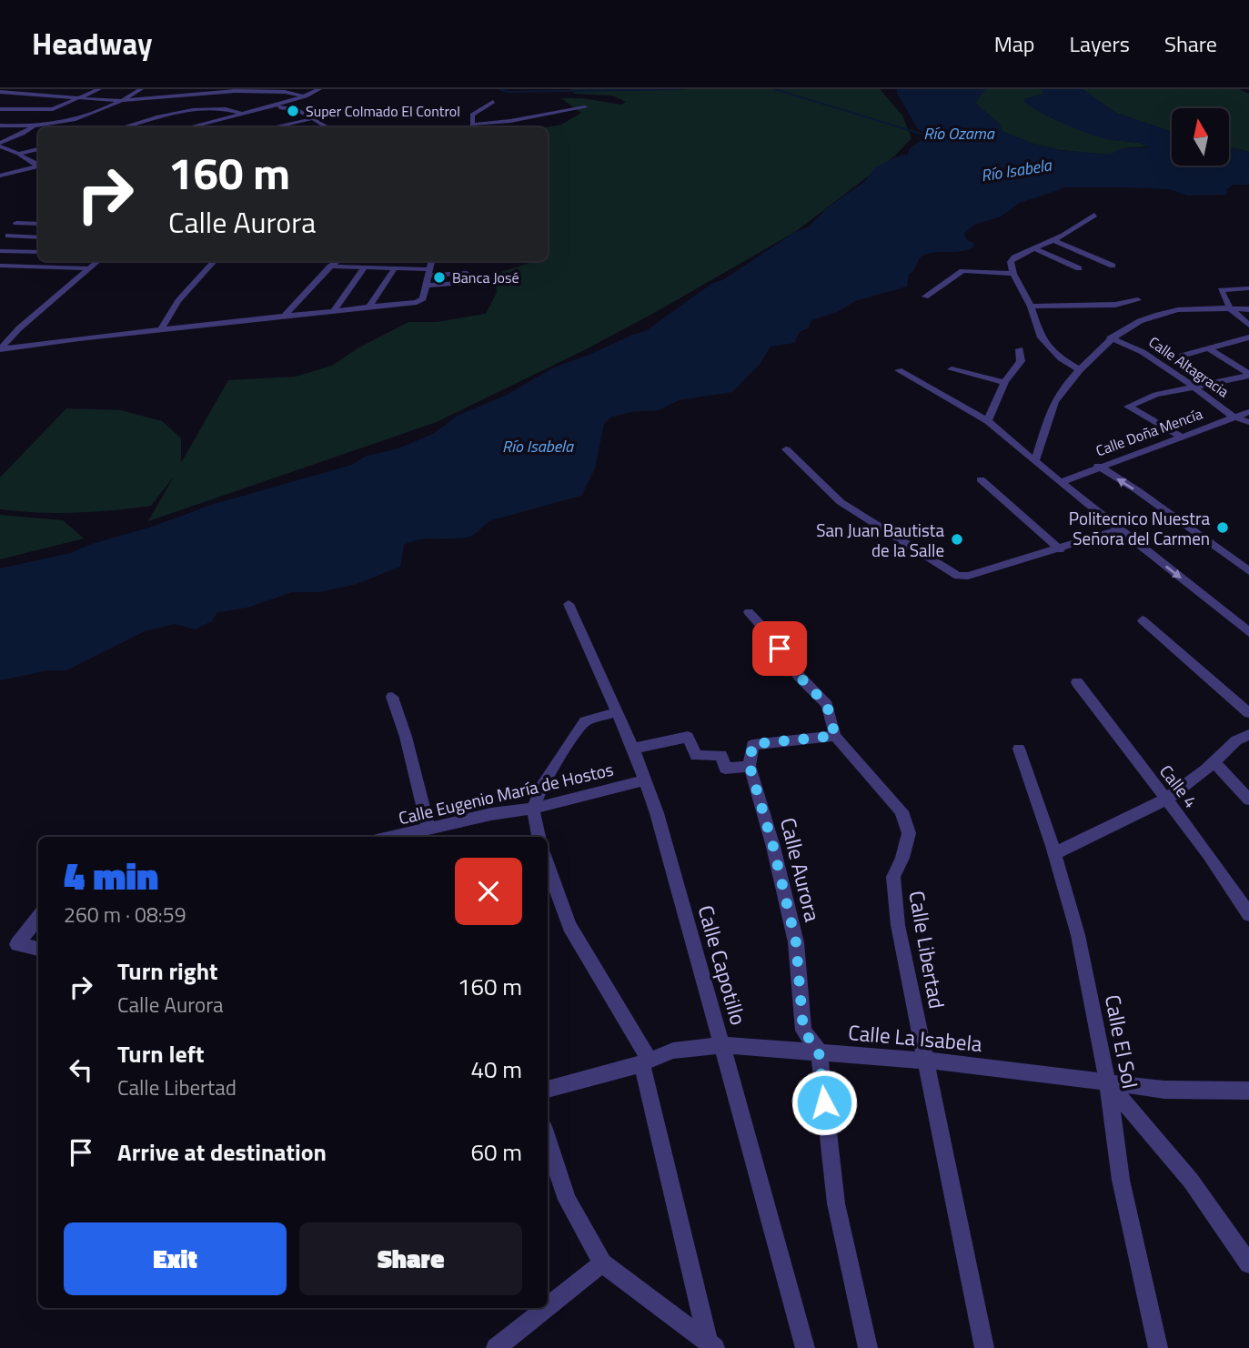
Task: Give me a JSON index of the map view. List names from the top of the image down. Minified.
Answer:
{"streets":{"street":["Calle Altagracia","Calle Doña Mencía","Calle 4","Calle Eugenio María de Hostos","Calle Aurora","Calle Libertad","Calle Capotillo","Calle La Isabela","Calle El Sol"]},"crossings":[["Calle Altagracia","Calle Doña Mencía"],["Calle Eugenio María de Hostos","Calle Capotillo"],["Calle Aurora","Calle La Isabela"],["Calle Libertad","Calle La Isabela"],["Calle Capotillo","Calle La Isabela"],["Calle La Isabela","Calle El Sol"]],"water":["Río Ozama","Río Isabela"],"places":["Super Colmado El Control","Banca José","Politecnico Nuestra Señora del Carmen","San Juan Bautista de la Salle"],"north":"top","page":{"header":"Headway","nav":["Map","Layers","Share"],"turn":["160 m","Calle Aurora"],"heading":["4 min","260 m · 08:59"],"list":[{"name":"Turn right","note":"Calle Aurora","value":"160 m"},{"name":"Turn left","note":"Calle Libertad","value":"40 m"},{"name":"Arrive at destination","value":"60 m"}],"buttons":["Exit","Share"]}}
